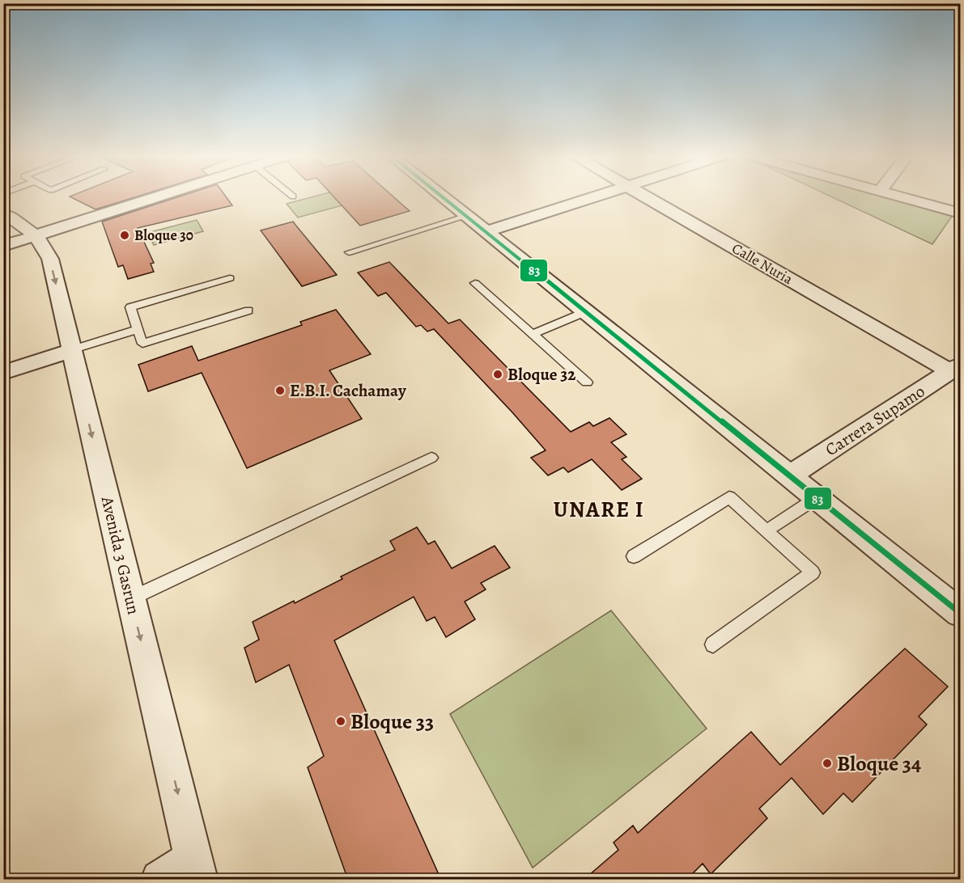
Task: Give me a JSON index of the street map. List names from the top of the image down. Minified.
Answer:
{"streets":{"street":["Calle Nuria","Carrera Supamo","Avenida 3 Gasrun"]},"crossings":[["Calle Nuria","Carrera Supamo"]],"one_way":["Avenida 3 Gasrun"],"districts":["UNARE I"],"places":["Bloque 30","Bloque 32","E.B.I. Cachamay","Bloque 33","Bloque 34"],"lines":["transit line 83"]}
